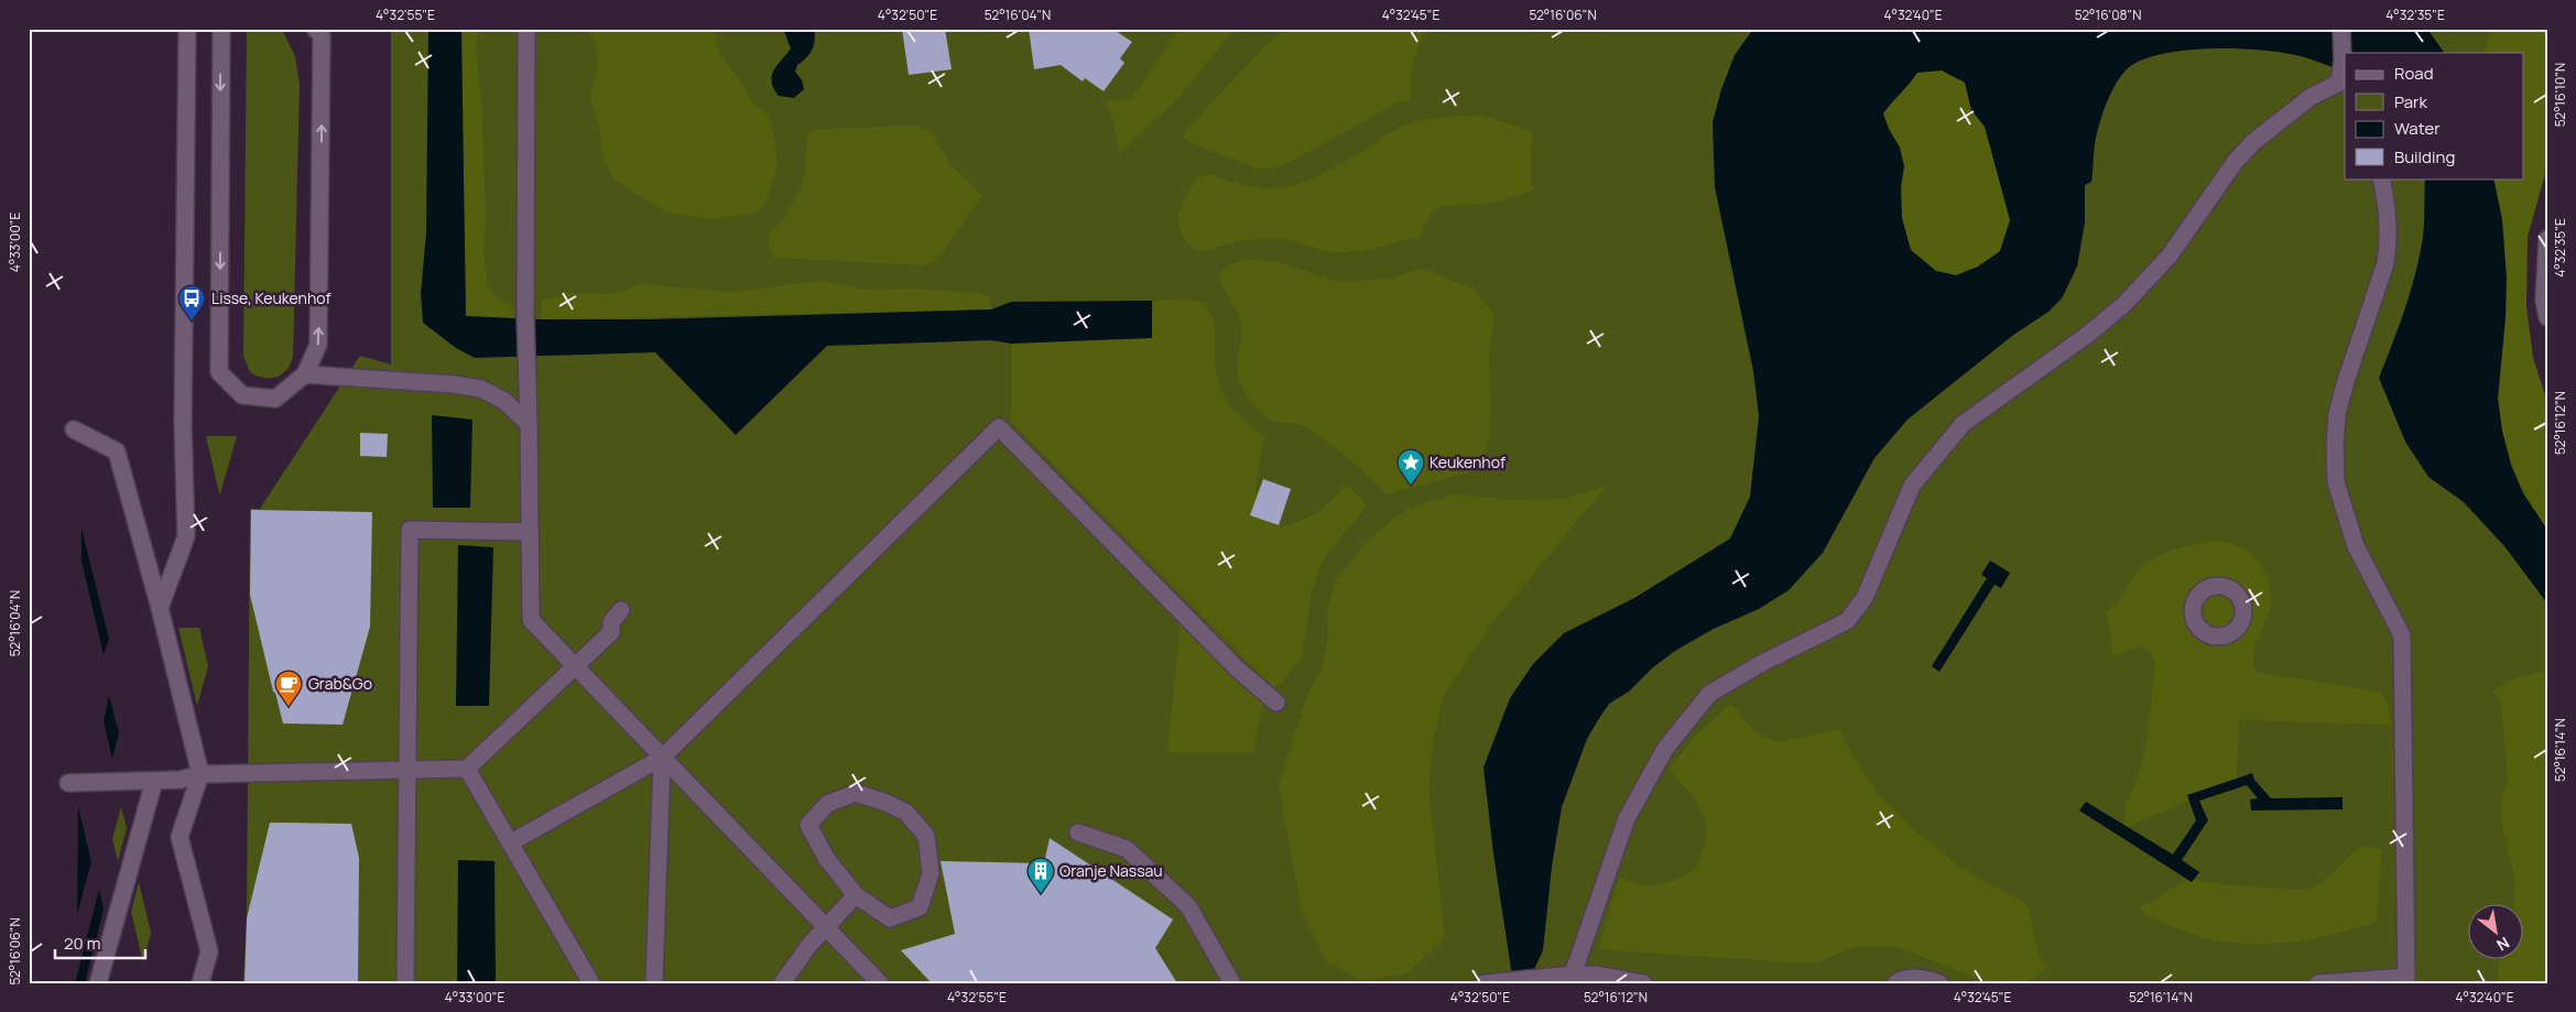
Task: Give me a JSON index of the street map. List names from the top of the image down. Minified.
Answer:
{"places":{"bus stop":["Lisse, Keukenhof"],"place":["Keukenhof"],"cafe":["Grab&Go"],"building":["Oranje Nassau"]},"legend":["Road","Park","Water","Building"],"scale_bar":"20 m","north":"bottom right","coordinates":["4°32'55\"E","4°32'50\"E","52°16'04\"N","4°32'45\"E","52°16'06\"N","4°32'40\"E","52°16'08\"N","4°32'35\"E","52°16'10\"N","4°33'00\"E","52°16'12\"N","52°16'14\"N"]}
